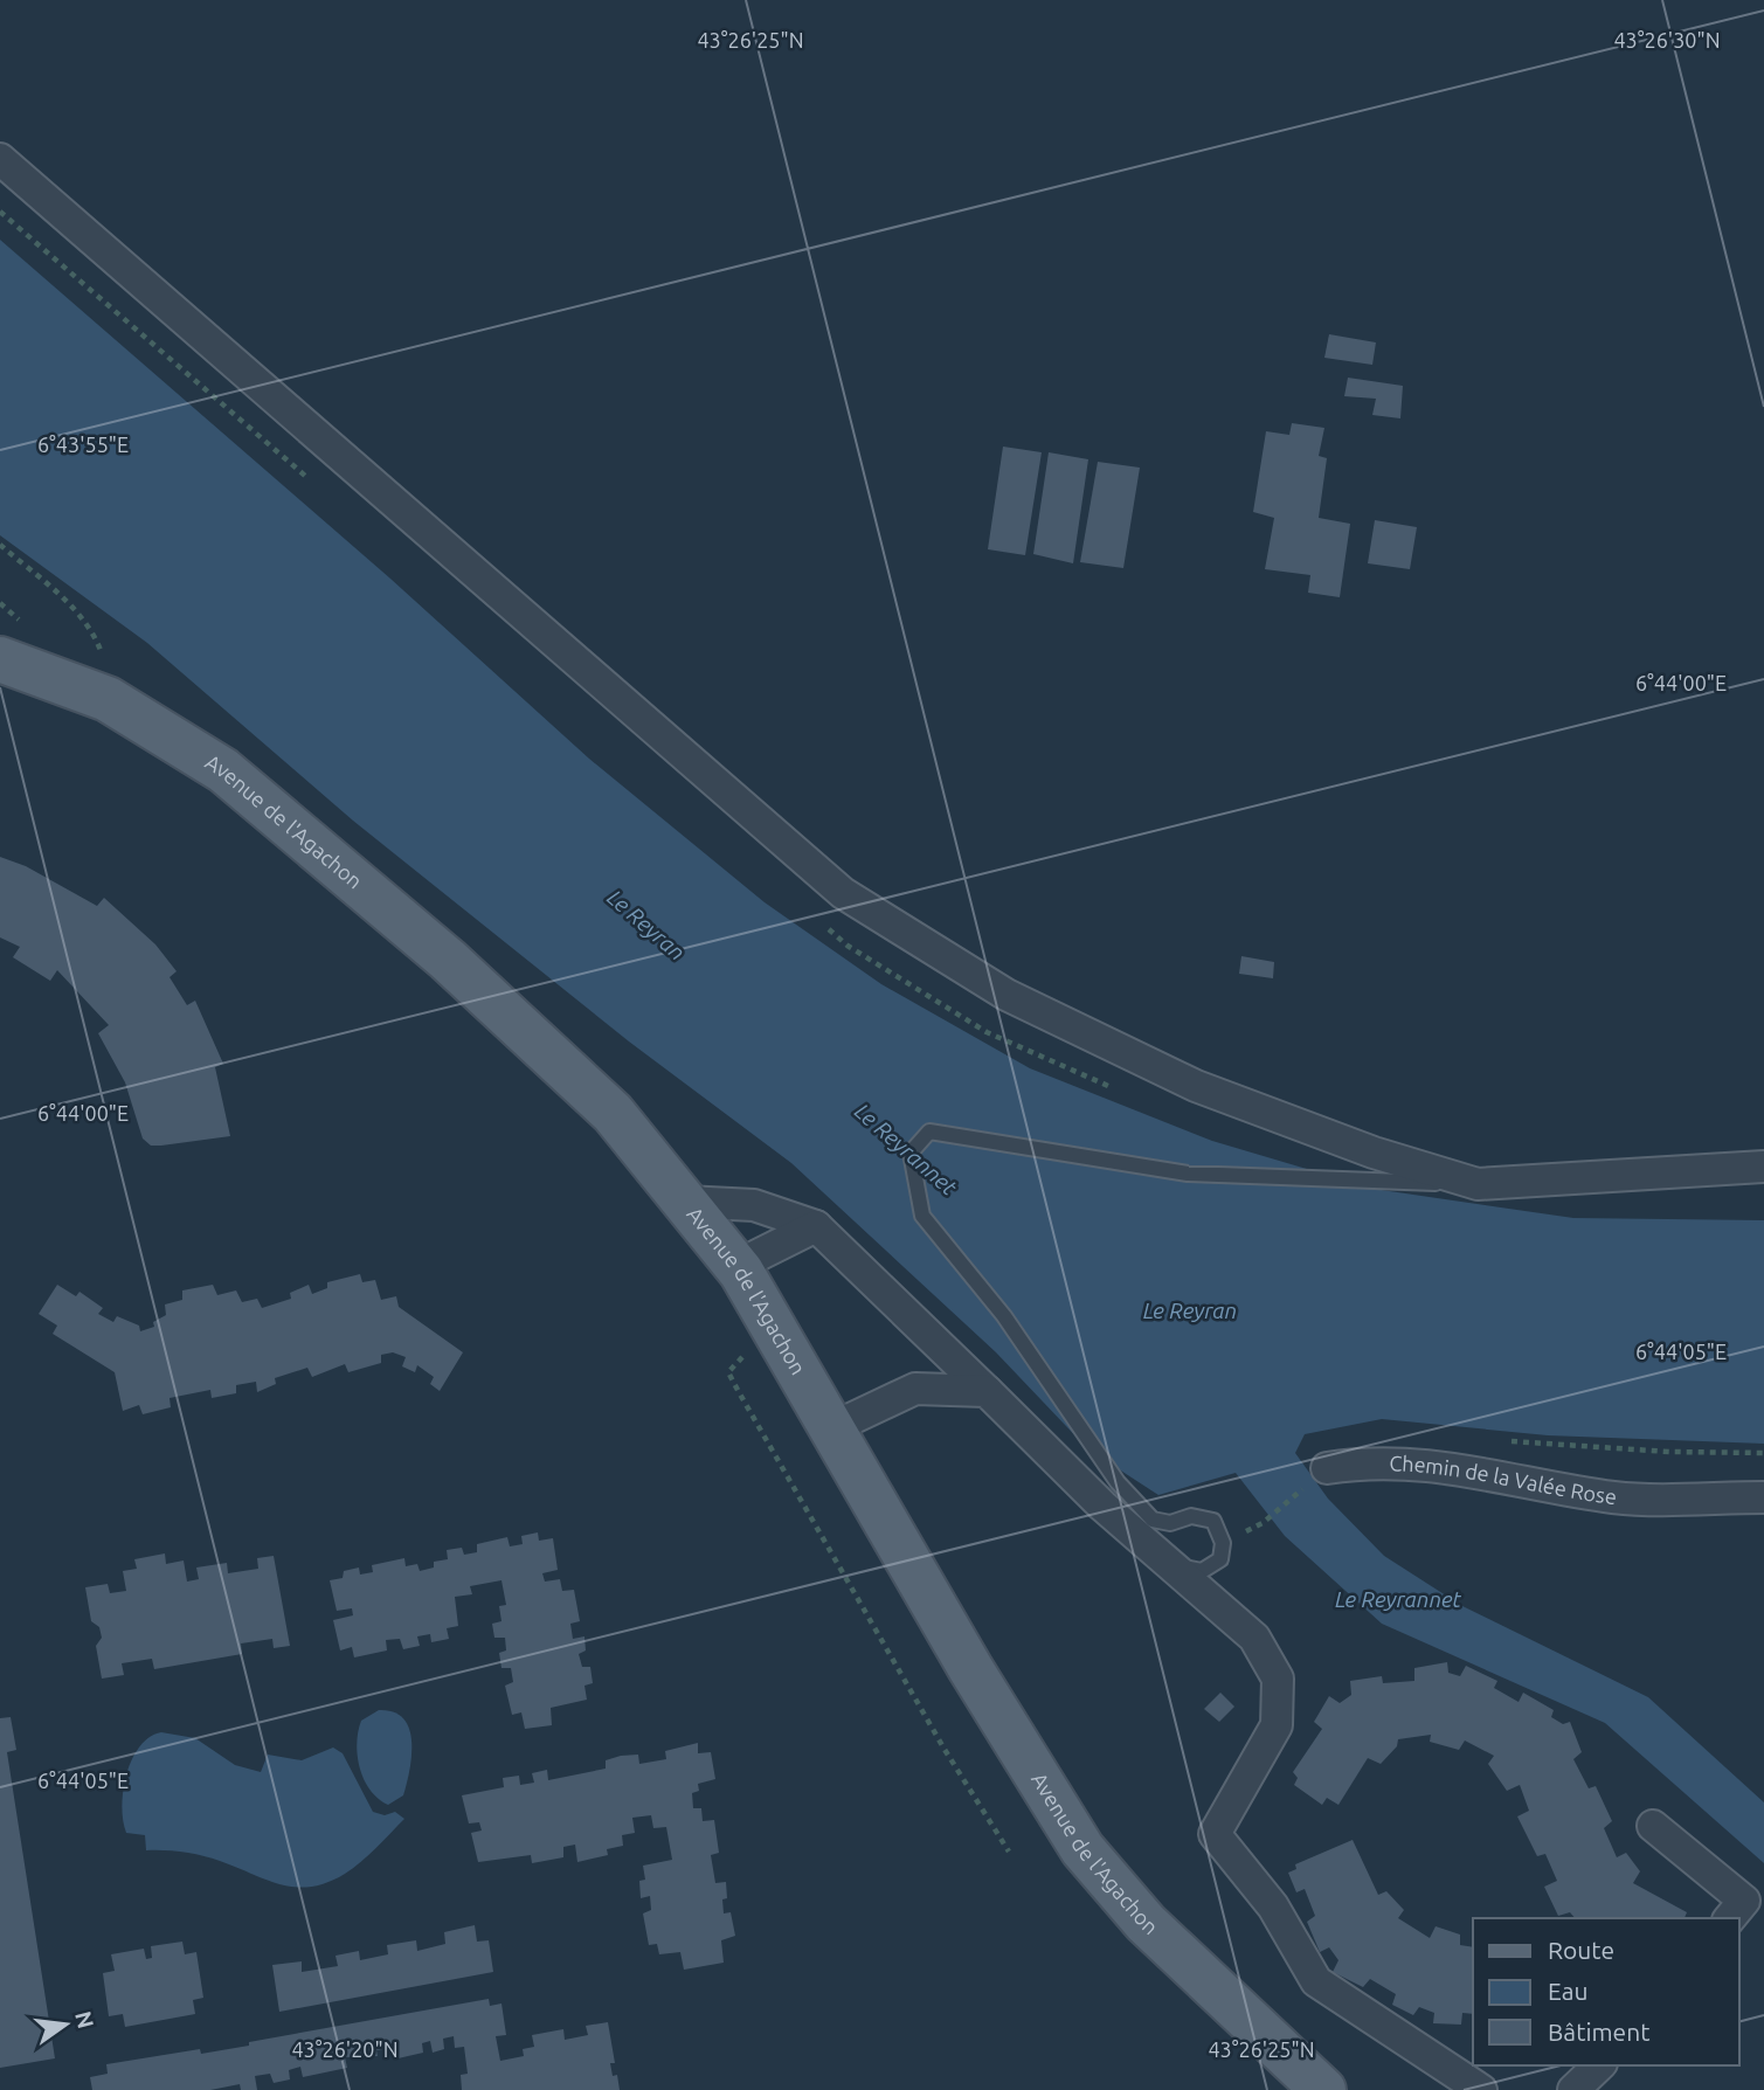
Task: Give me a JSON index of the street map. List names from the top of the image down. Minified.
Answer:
{"streets":{"main road":["Avenue de l'Agachon"],"street":["Chemin de la Valée Rose"]},"water":["Le Reyran","Le Reyrannet"],"legend":["Route","Eau","Bâtiment"],"north":"right","coordinates":["43°26'25\"N","43°26'30\"N","6°43'55\"E","6°44'00\"E","6°44'05\"E","43°26'20\"N"]}
